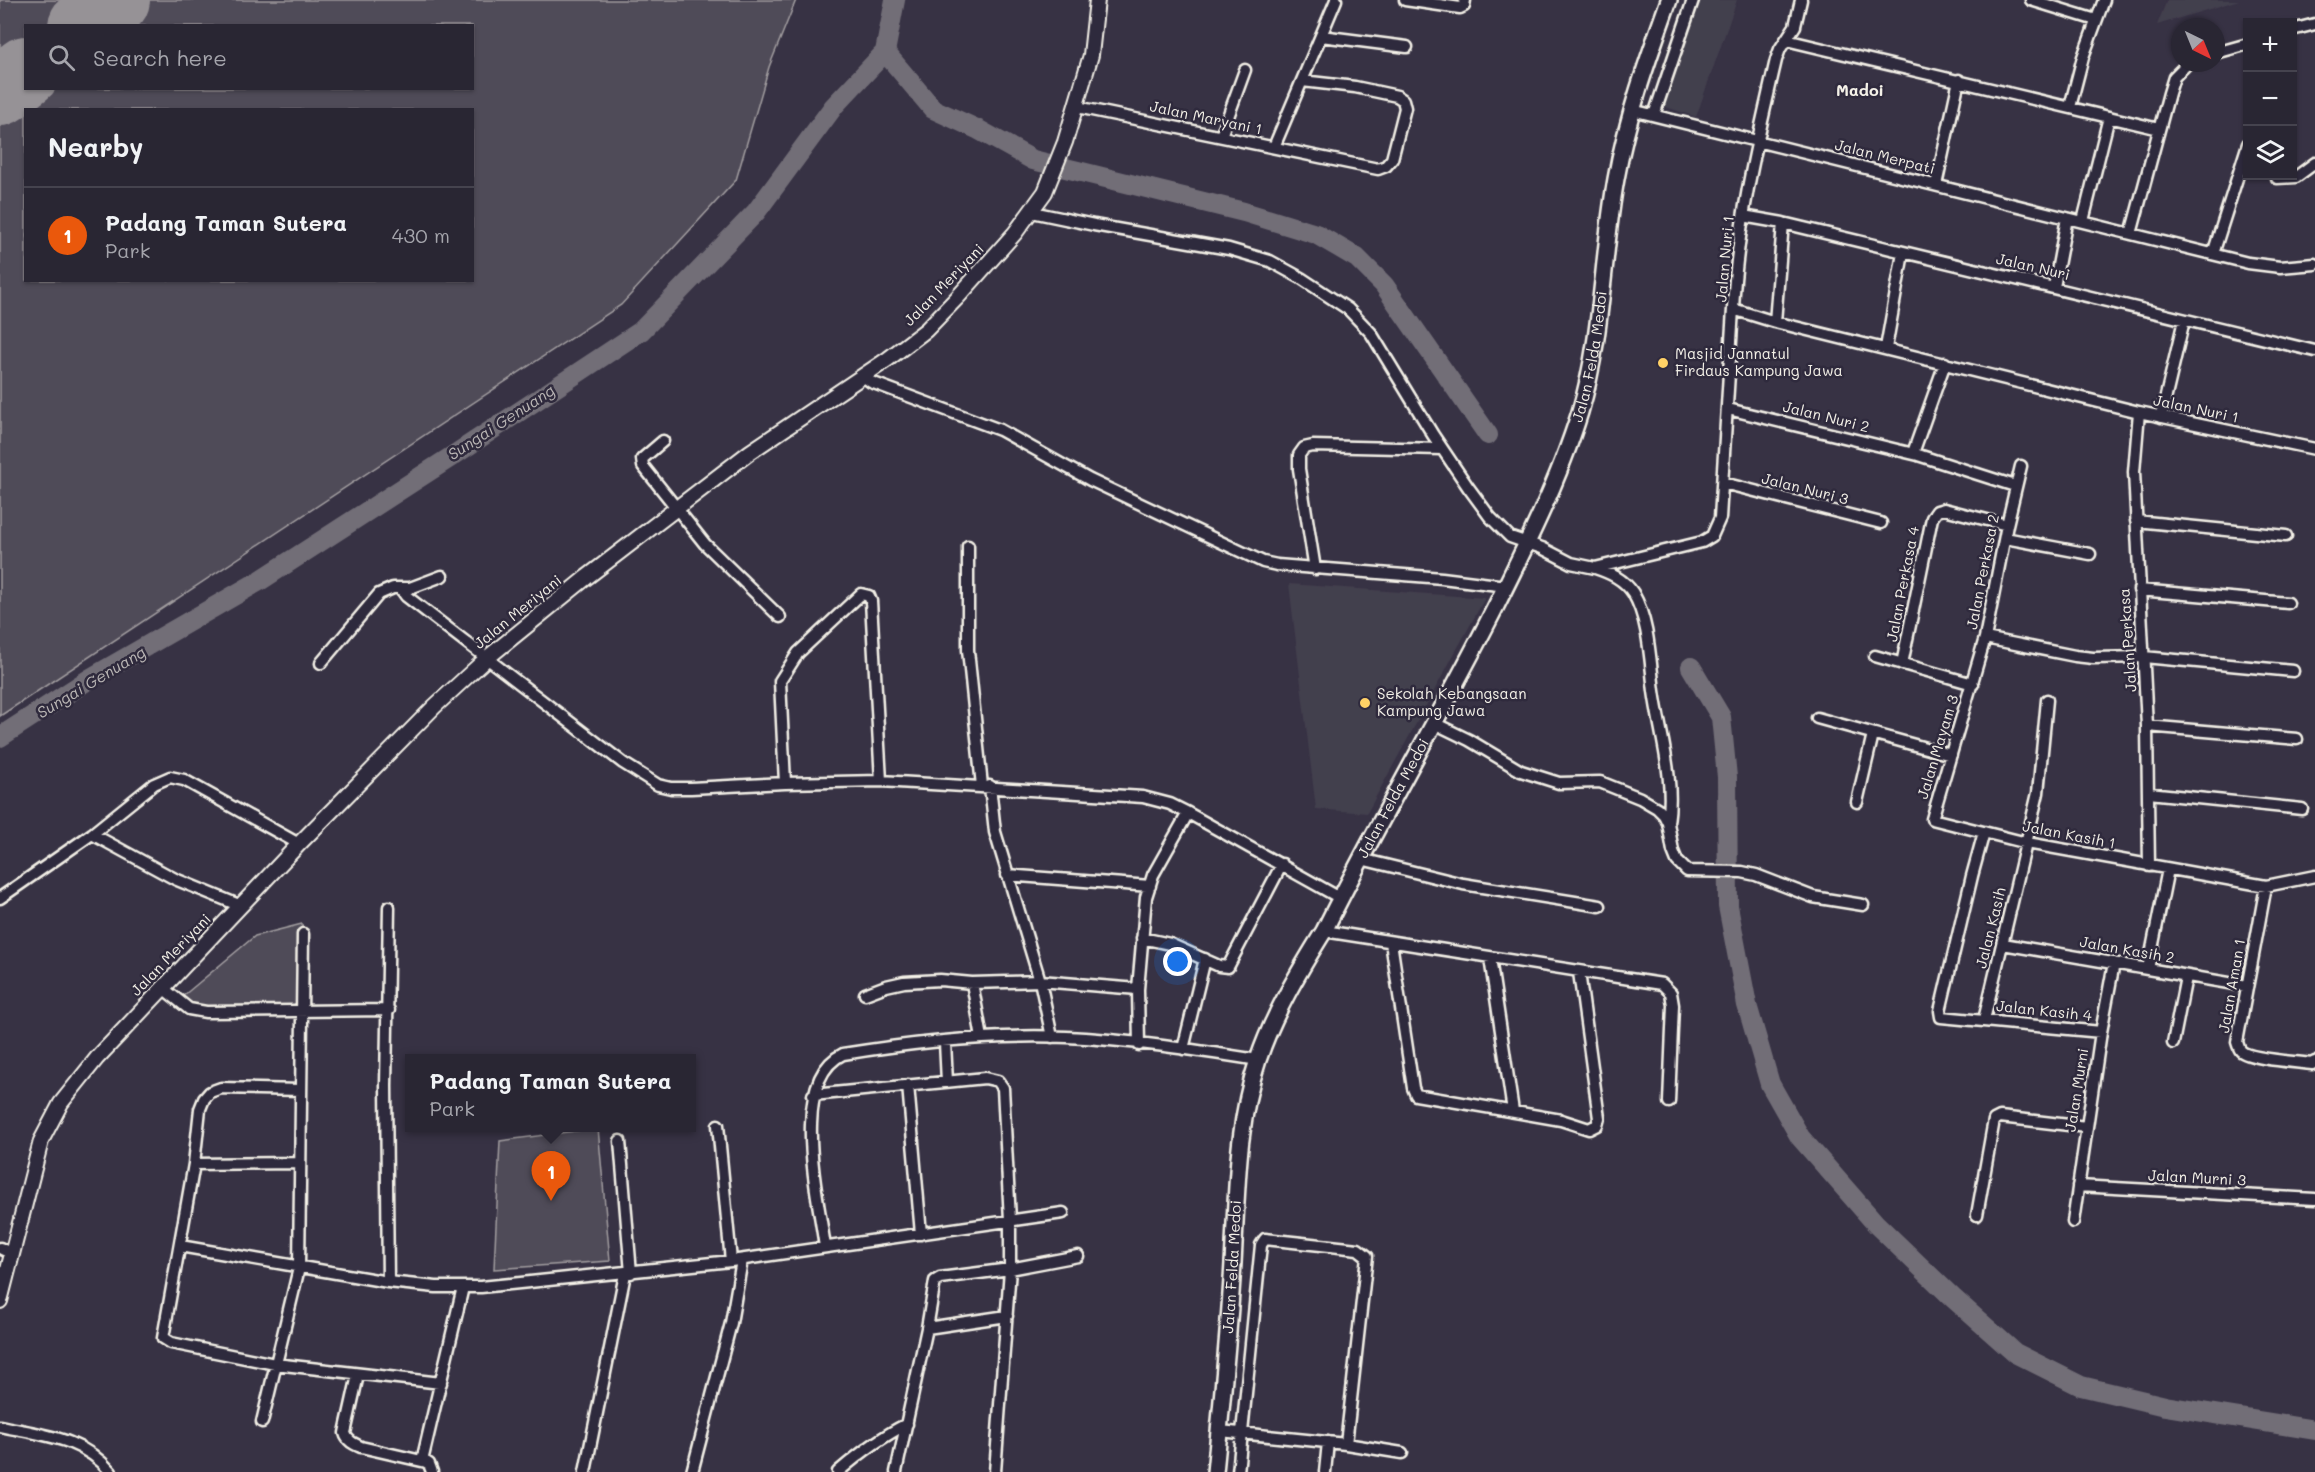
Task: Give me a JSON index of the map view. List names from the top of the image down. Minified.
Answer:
{"streets":{"main road":["Jalan Felda Medoi"],"street":["Jalan Maryani 1","Jalan Merpati","Jalan Nuri 1","Jalan Nuri","Jalan Meriyani","Jalan Nuri 2","Jalan Nuri 3","Jalan Perkasa 2","Jalan Perkasa 4","Jalan Perkasa","Jalan Mayam 3","Jalan Kasih 1","Jalan Kasih","Jalan Kasih 2","Jalan Aman 1","Jalan Kasih 4","Jalan Murni","Jalan Murni 3"]},"crossings":[["Jalan Maryani 1","Jalan Meriyani"],["Jalan Merpati","Jalan Nuri 1"],["Jalan Merpati","Jalan Felda Medoi"],["Jalan Nuri 1","Jalan Nuri"],["Jalan Nuri 1","Jalan Perkasa"],["Jalan Nuri 2","Jalan Perkasa 2"],["Jalan Perkasa 2","Jalan Perkasa 4"],["Jalan Perkasa 2","Jalan Mayam 3"],["Jalan Perkasa","Jalan Kasih 1"],["Jalan Mayam 3","Jalan Kasih 1"],["Jalan Kasih 1","Jalan Kasih"],["Jalan Kasih 1","Jalan Aman 1"],["Jalan Kasih 1","Jalan Kasih 4"],["Jalan Kasih","Jalan Kasih 2"],["Jalan Kasih","Jalan Kasih 4"],["Jalan Kasih 2","Jalan Aman 1"],["Jalan Kasih 2","Jalan Murni"],["Jalan Kasih 4","Jalan Murni"],["Jalan Murni","Jalan Murni 3"]],"districts":["Madoi"],"water":["Sungai Genuang"],"places":["Masjid Jannatul Firdaus Kampung Jawa","Sekolah Kebangsaan Kampung Jawa"],"north":"bottom right","page":{"map_buttons":["+","−"],"search":"Search here","heading":"Nearby","list":[{"mark":"1","name":"Padang Taman Sutera","note":"Park","value":"430 m"}],"popup":["Padang Taman Sutera","Park"],"pins":"1"}}
